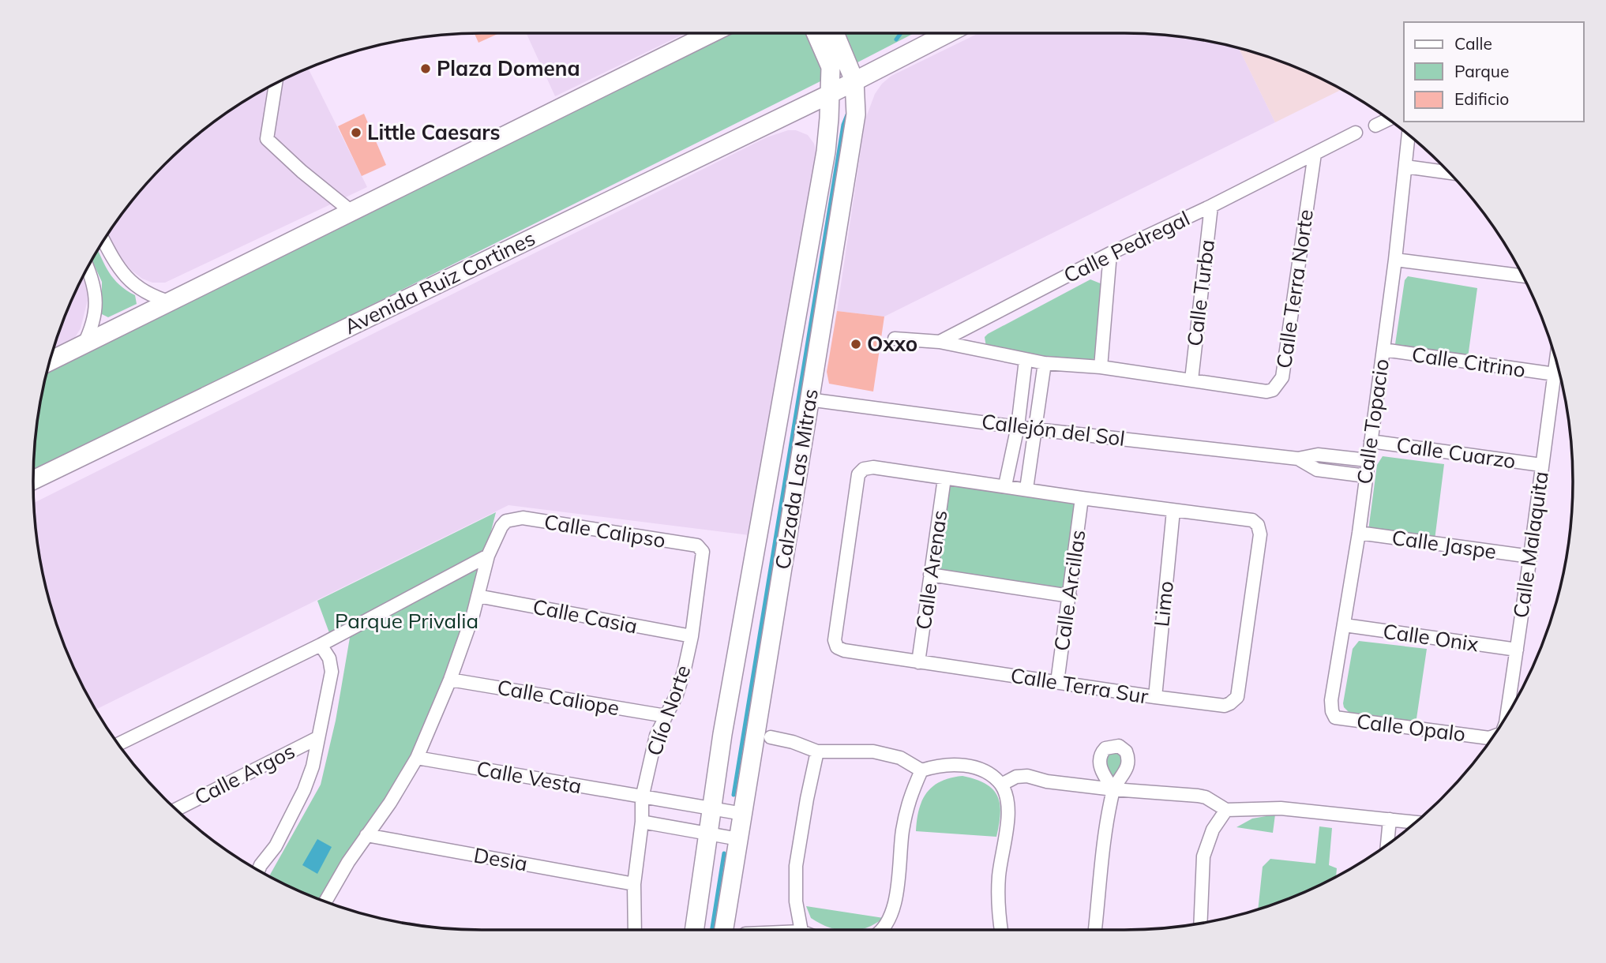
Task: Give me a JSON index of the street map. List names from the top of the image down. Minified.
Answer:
{"streets":{"main road":["Avenida Ruiz Cortines","Calzada Las Mitras"],"street":["Calle Pedregal","Calle Terra Norte","Calle Turba","Calle Citrino","Calle Topacio","Callejón del Sol","Calle Cuarzo","Calle Calipso","Calle Jaspe","Calle Malaquita","Calle Arenas","Calle Arcillas","Limo","Calle Casia","Calle Onix","Calle Terra Sur","Calle Caliope","Clío Norte","Calle Opalo","Calle Argos","Calle Vesta","Desia"]},"crossings":[["Calle Pedregal","Calle Terra Norte"],["Calle Pedregal","Calle Turba"],["Avenida Ruiz Cortines","Calzada Las Mitras"],["Calle Terra Norte","Calle Turba"],["Calle Citrino","Calle Topacio"],["Calle Citrino","Calle Malaquita"],["Calle Topacio","Callejón del Sol"],["Calle Topacio","Calle Cuarzo"],["Calle Topacio","Calle Jaspe"],["Calle Topacio","Calle Onix"],["Calle Topacio","Calle Opalo"],["Callejón del Sol","Calzada Las Mitras"],["Calle Cuarzo","Calle Malaquita"],["Calzada Las Mitras","Calle Vesta"],["Calle Calipso","Clío Norte"],["Calle Jaspe","Calle Malaquita"],["Calle Malaquita","Calle Onix"],["Calle Malaquita","Calle Opalo"],["Calle Arenas","Calle Terra Sur"],["Calle Arcillas","Calle Terra Sur"],["Limo","Calle Terra Sur"],["Calle Casia","Clío Norte"],["Calle Caliope","Clío Norte"],["Clío Norte","Calle Vesta"],["Clío Norte","Desia"]],"parks":["Parque Privalia"],"places":["Plaza Domena","Little Caesars","Oxxo"],"legend":["Calle","Parque","Edificio"]}
